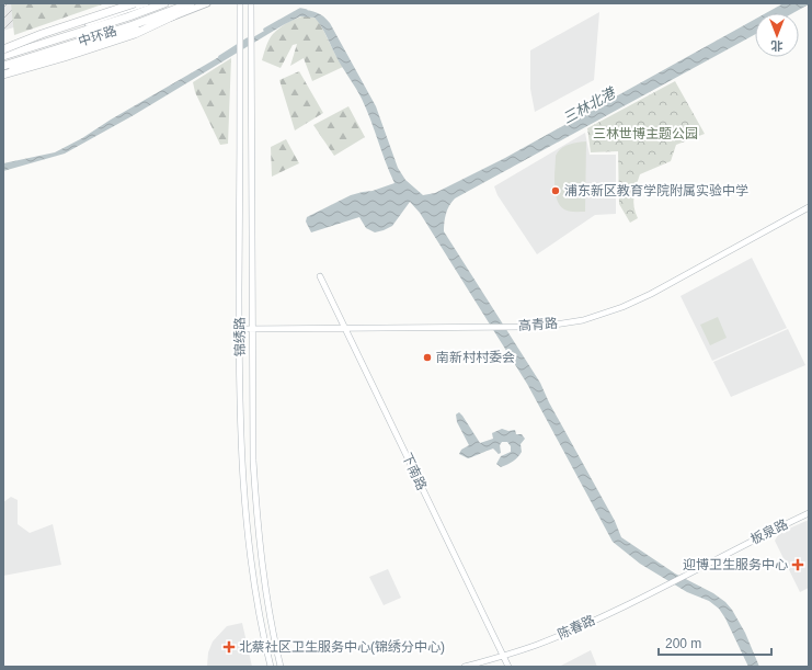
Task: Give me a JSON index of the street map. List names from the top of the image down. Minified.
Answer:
{"streets":{"highway":["中环路"],"main road":["高青路","锦绣路","下南路","板泉路","陈春路"]},"crossings":[["高青路","锦绣路"],["高青路","下南路"],["下南路","陈春路"],["板泉路","陈春路"]],"water":["三林北港"],"parks":["三林世博主题公园"],"places":{"other":["浦东新区教育学院附属实验中学","南新村村委会"],"health":["迎博卫生服务中心","北蔡社区卫生服务中心(锦绣分中心)"]},"scale_bar":"200 m","north":"bottom"}
